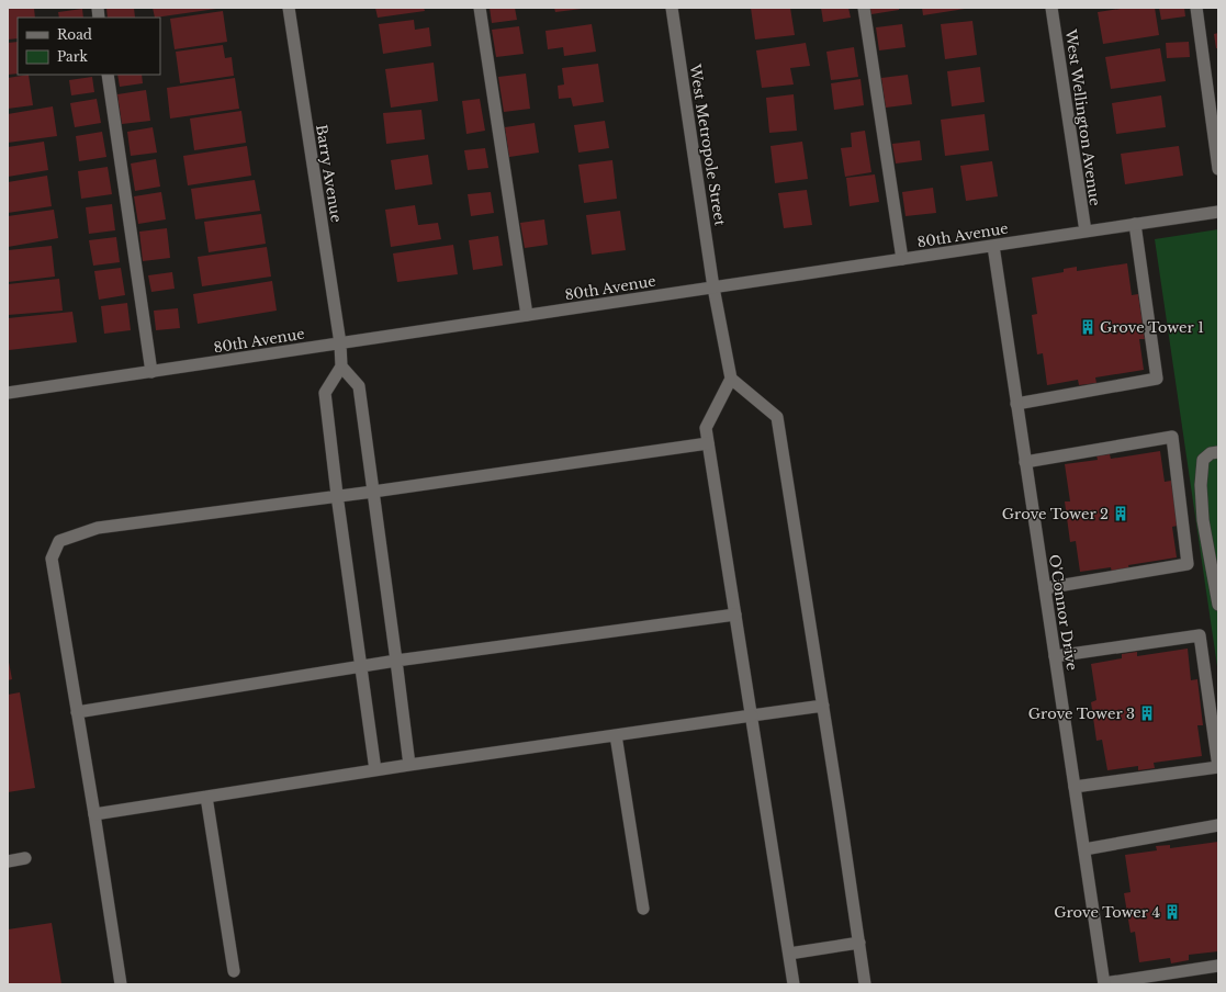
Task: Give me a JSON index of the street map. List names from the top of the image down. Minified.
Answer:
{"streets":{"street":["West Wellington Avenue","West Metropole Street","Barry Avenue","80th Avenue","O'Connor Drive"]},"crossings":[["West Wellington Avenue","80th Avenue"],["West Metropole Street","80th Avenue"],["Barry Avenue","80th Avenue"],["80th Avenue","O'Connor Drive"]],"places":{"building":["Grove Tower 1","Grove Tower 2","Grove Tower 3","Grove Tower 4"]},"legend":["Road","Park"]}
